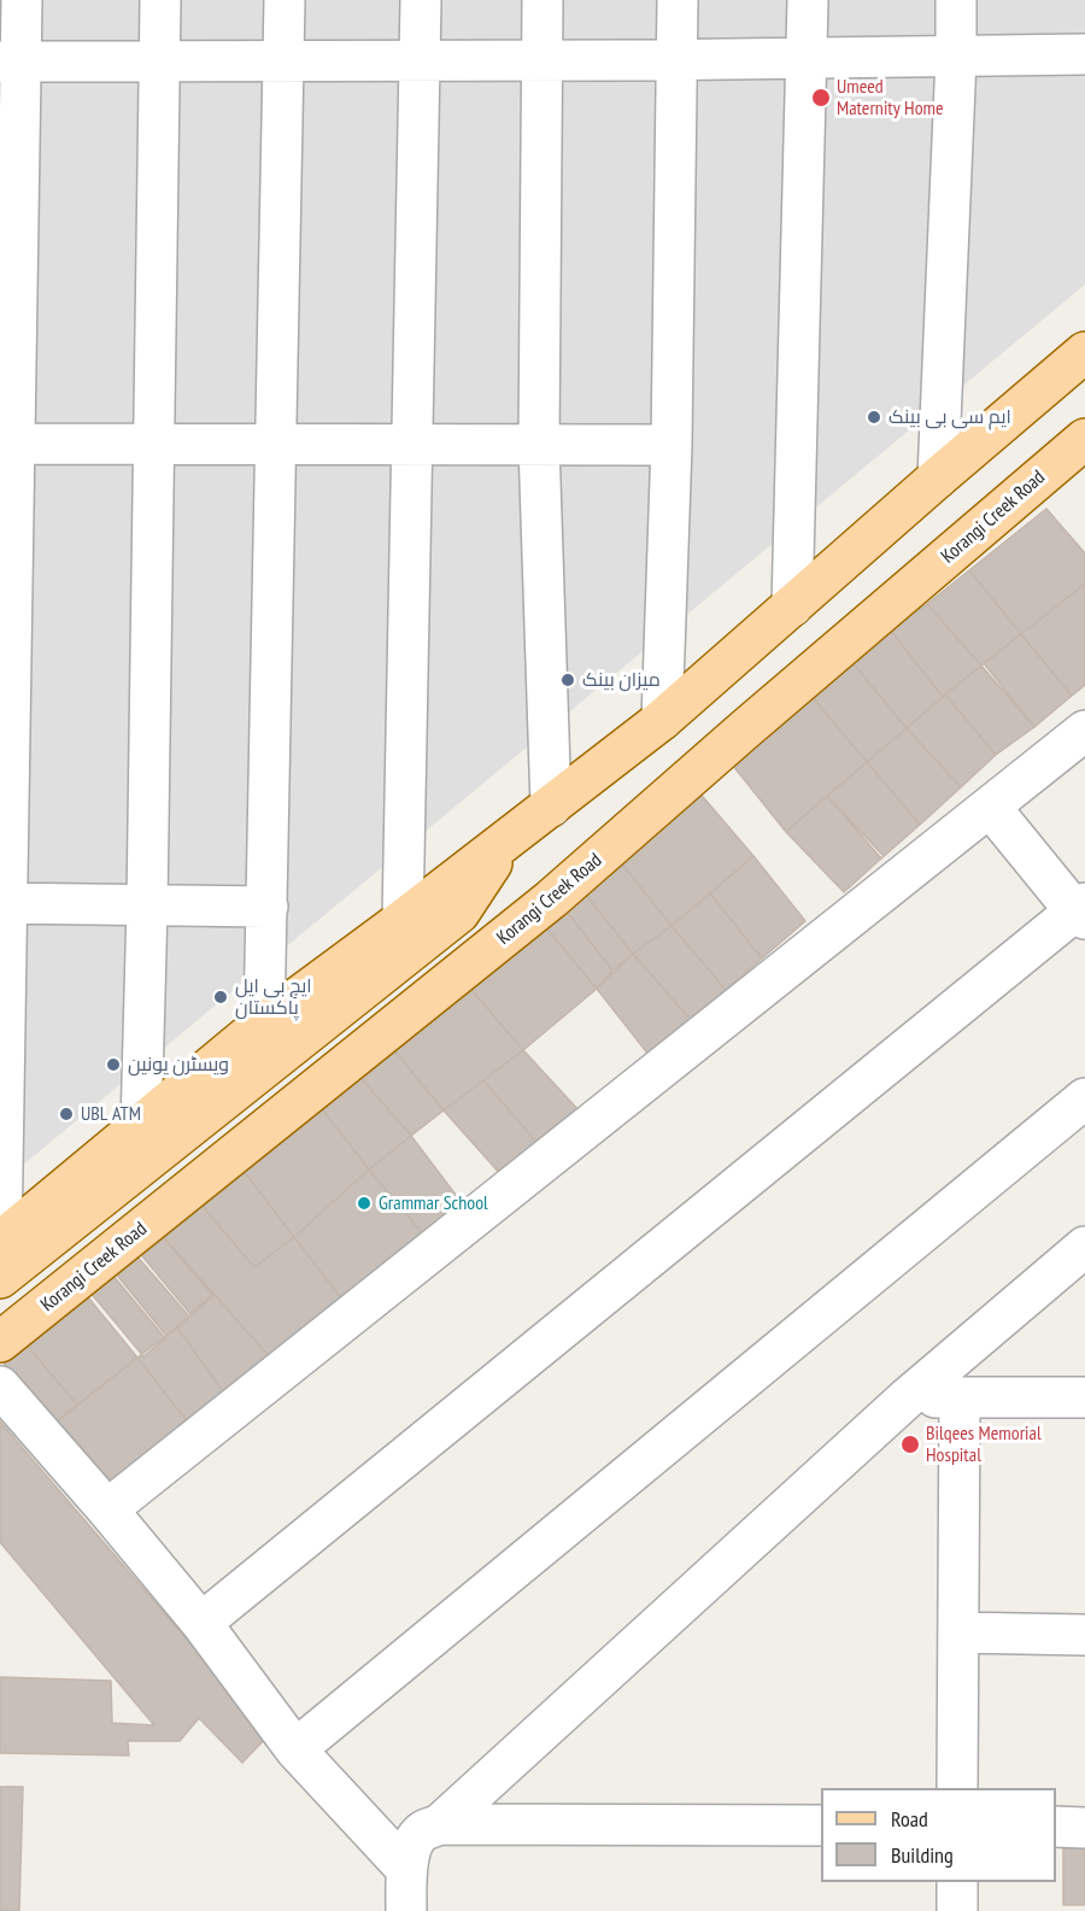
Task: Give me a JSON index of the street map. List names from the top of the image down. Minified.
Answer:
{"streets":{"main road":["Korangi Creek Road"]},"places":["Umeed Maternity Home","ایم سی بی بینک","میزان بینک","ایچ بی ایل پاکستان","ویسٹرن یونین","UBL ATM","Grammar School","Bilqees Memorial Hospital"],"legend":["Road","Building"]}
